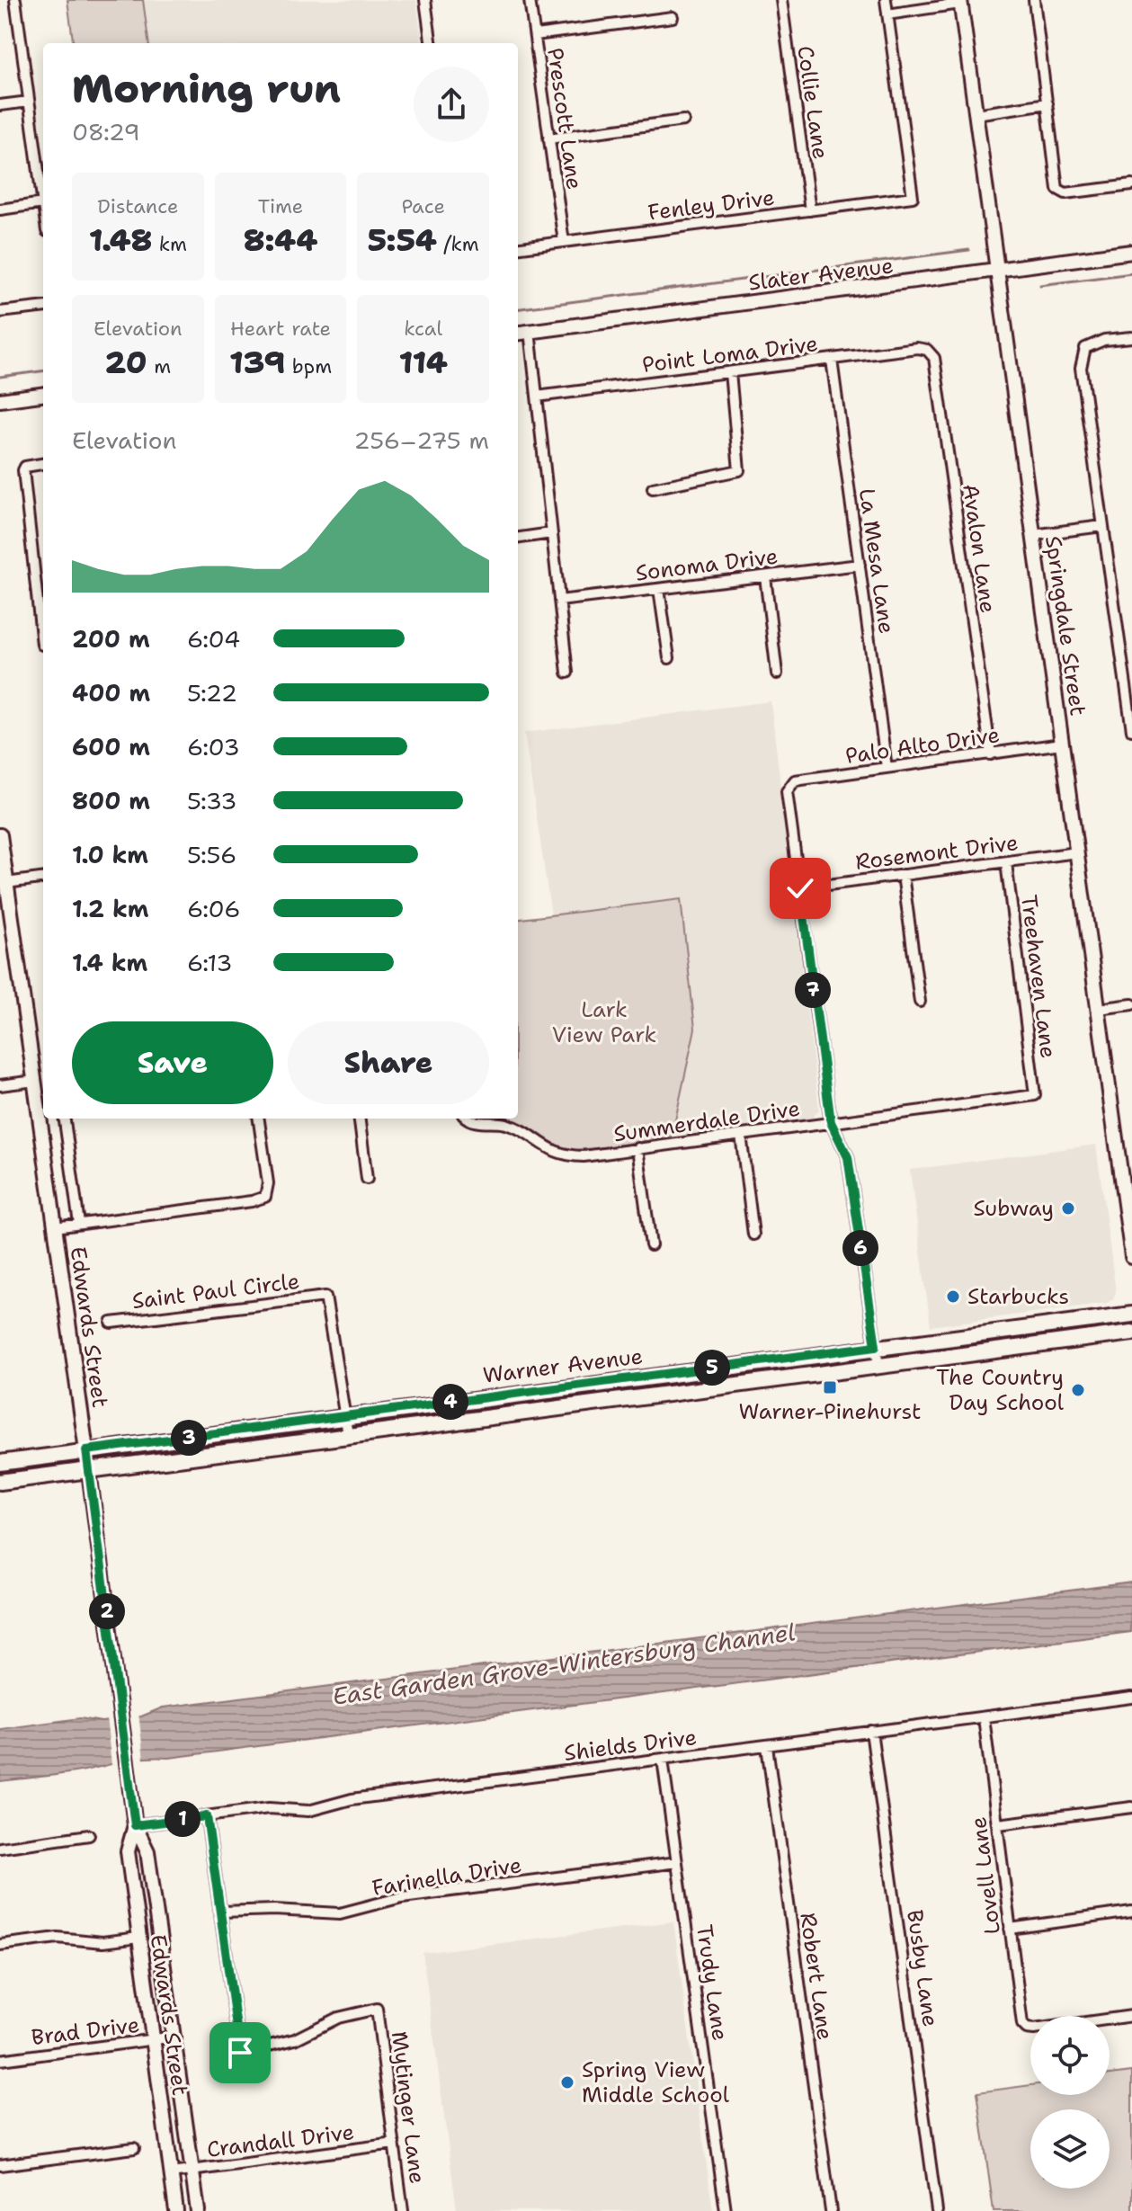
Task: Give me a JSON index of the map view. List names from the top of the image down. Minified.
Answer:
{"streets":{"main road":["Warner Avenue"],"street":["Collie Lane","Prescott Lane","Fenley Drive","Slater Avenue","Point Loma Drive","Avalon Lane","La Mesa Lane","Sonoma Drive","Springdale Street","Palo Alto Drive","Rosemont Drive","Treehaven Lane","Summerdale Drive","Saint Paul Circle","Edwards Street","Shields Drive","Lovell Lane","Farinella Drive","Busby Lane","Robert Lane","Trudy Lane","Brad Drive","Mytinger Lane","Crandall Drive"]},"crossings":[["Collie Lane","Fenley Drive"],["Prescott Lane","Fenley Drive"],["Slater Avenue","Springdale Street"],["Point Loma Drive","Avalon Lane"],["Point Loma Drive","La Mesa Lane"],["Avalon Lane","Palo Alto Drive"],["La Mesa Lane","Sonoma Drive"],["La Mesa Lane","Palo Alto Drive"],["Springdale Street","Palo Alto Drive"],["Springdale Street","Rosemont Drive"],["Palo Alto Drive","Rosemont Drive"],["Rosemont Drive","Treehaven Lane"],["Treehaven Lane","Summerdale Drive"],["Saint Paul Circle","Warner Avenue"],["Edwards Street","Warner Avenue"],["Edwards Street","Shields Drive"],["Edwards Street","Brad Drive"],["Edwards Street","Crandall Drive"],["Shields Drive","Lovell Lane"],["Shields Drive","Busby Lane"],["Shields Drive","Robert Lane"],["Shields Drive","Trudy Lane"],["Farinella Drive","Trudy Lane"],["Farinella Drive","Mytinger Lane"],["Mytinger Lane","Crandall Drive"]],"water":["East Garden Grove-Wintersburg Channel"],"parks":["Lark View Park"],"places":{"other":["Subway","Starbucks","The Country Day School","Spring View Middle School"],"transit":["Warner-Pinehurst"]},"page":{"heading":["Morning run","08:29"],"stats":[["Distance","1.48 km"],["Time","8:44"],["Pace","5:54 /km"],["Elevation","20 m"],["Heart rate","139 bpm"],["kcal","114"]],"chart":["Elevation","256–275 m"],"list":[{"name":"200 m","note":"6:04"},{"name":"400 m","note":"5:22"},{"name":"600 m","note":"6:03"},{"name":"800 m","note":"5:33"},{"name":"1.0 km","note":"5:56"},{"name":"1.2 km","note":"6:06"},{"name":"1.4 km","note":"6:13"}],"pins":["7","6","5","4","3","2","1"],"buttons":["Save","Share"]}}
